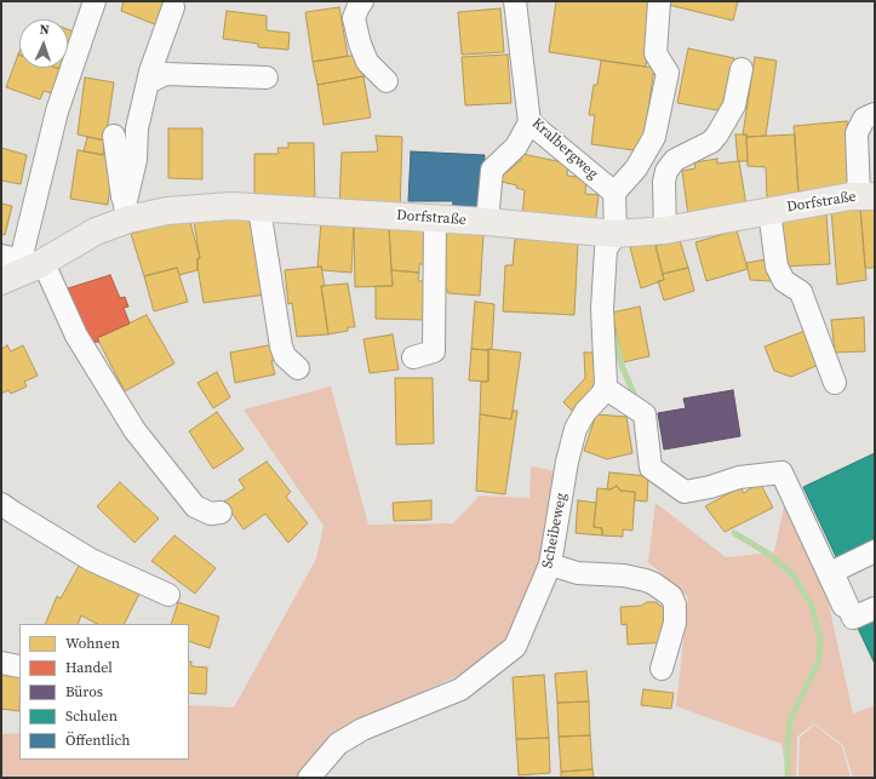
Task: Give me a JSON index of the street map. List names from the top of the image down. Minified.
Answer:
{"streets":{"main road":["Dorfstraße"],"street":["Kralbergweg","Scheibeweg"]},"legend":["Wohnen","Handel","Büros","Schulen","Öffentlich"],"north":"top"}
